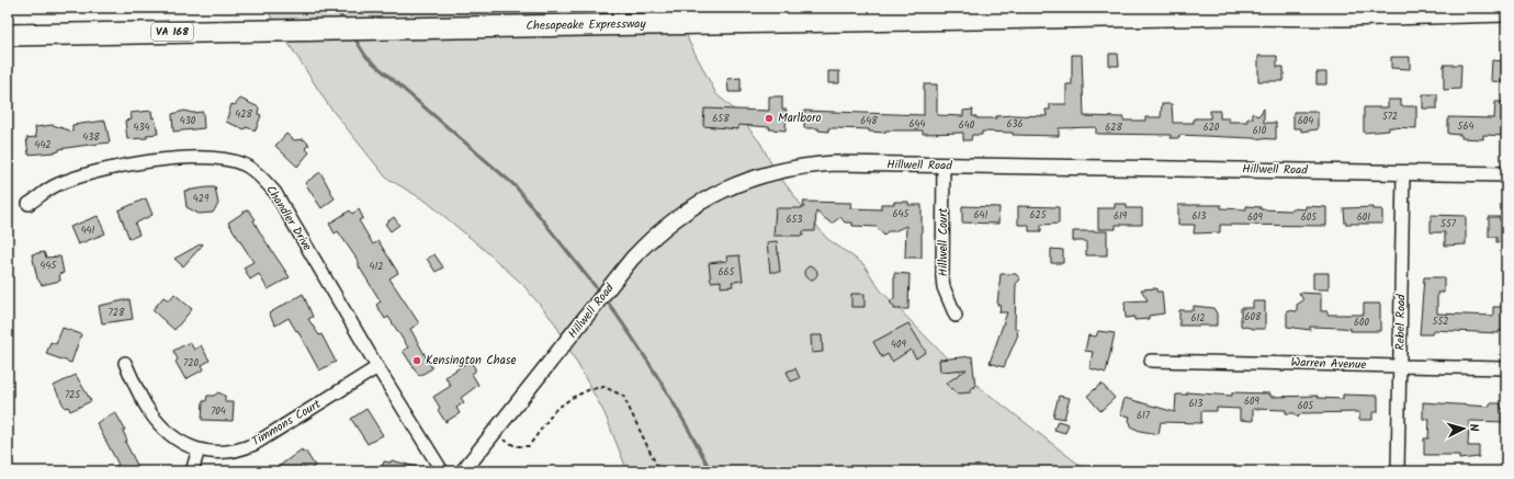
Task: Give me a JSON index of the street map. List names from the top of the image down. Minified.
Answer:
{"streets":{"highway":["Chesapeake Expressway","VA 168"],"street":["Hillwell Road","Chandler Drive","Hillwell Court","Rebel Road","Warren Avenue","Timmons Court"]},"crossings":[["Hillwell Road","Hillwell Court"],["Hillwell Road","Rebel Road"],["Chandler Drive","Timmons Court"],["Rebel Road","Warren Avenue"]],"places":["Marlboro","Kensington Chase"],"house_numbers":["428","572","658","430","648","604","644","636","640","564","434","628","620","610","438","442","429","645","641","625","619","613","609","605","601","653","557","441","445","412","665","728","608","612","552","600","409","720","725","609","613","605","704","617"],"north":"right"}
